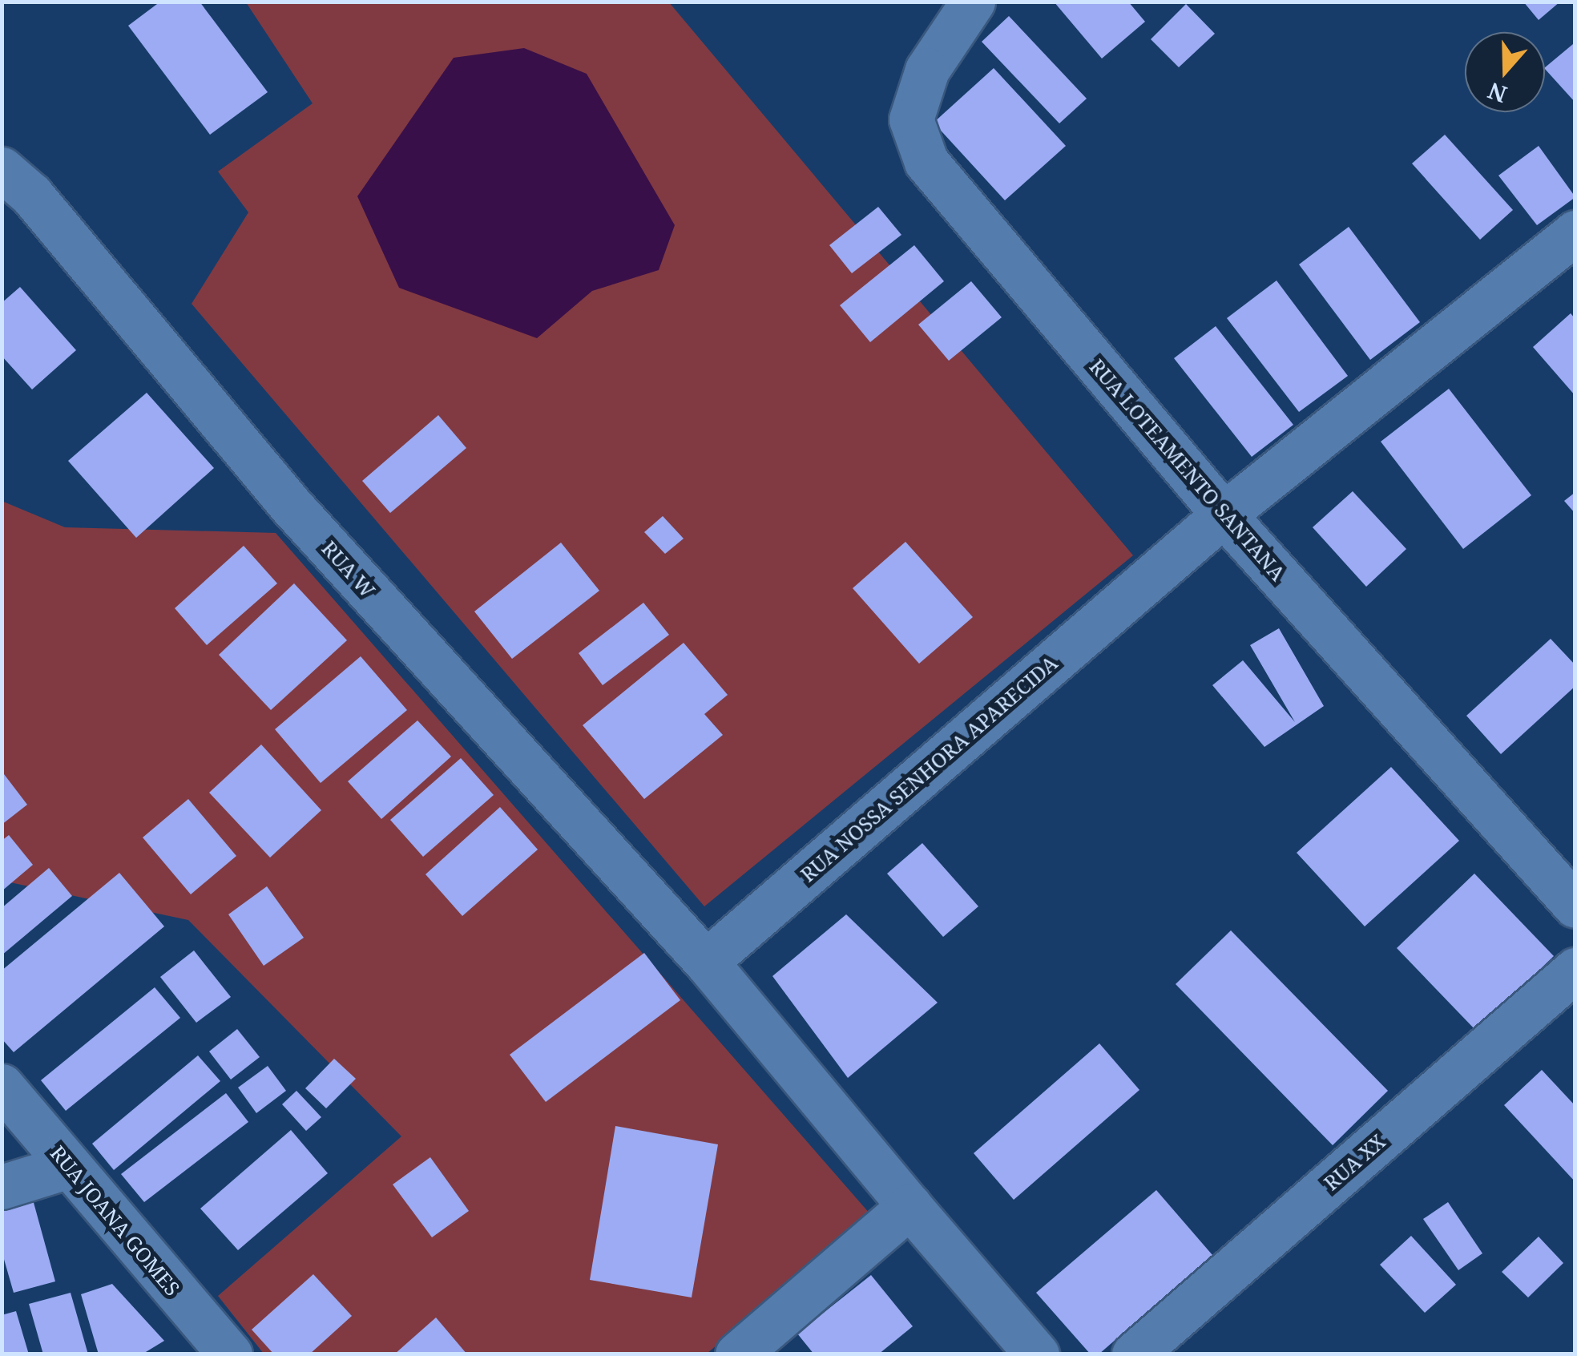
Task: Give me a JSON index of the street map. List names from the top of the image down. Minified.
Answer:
{"streets":{"street":["RUA LOTEAMENTO SANTANA","RUA W","RUA NOSSA SENHORA APARECIDA","RUA XX","RUA JOANA GOMES"]},"crossings":[["RUA LOTEAMENTO SANTANA","RUA NOSSA SENHORA APARECIDA"],["RUA W","RUA NOSSA SENHORA APARECIDA"]],"north":"bottom"}
